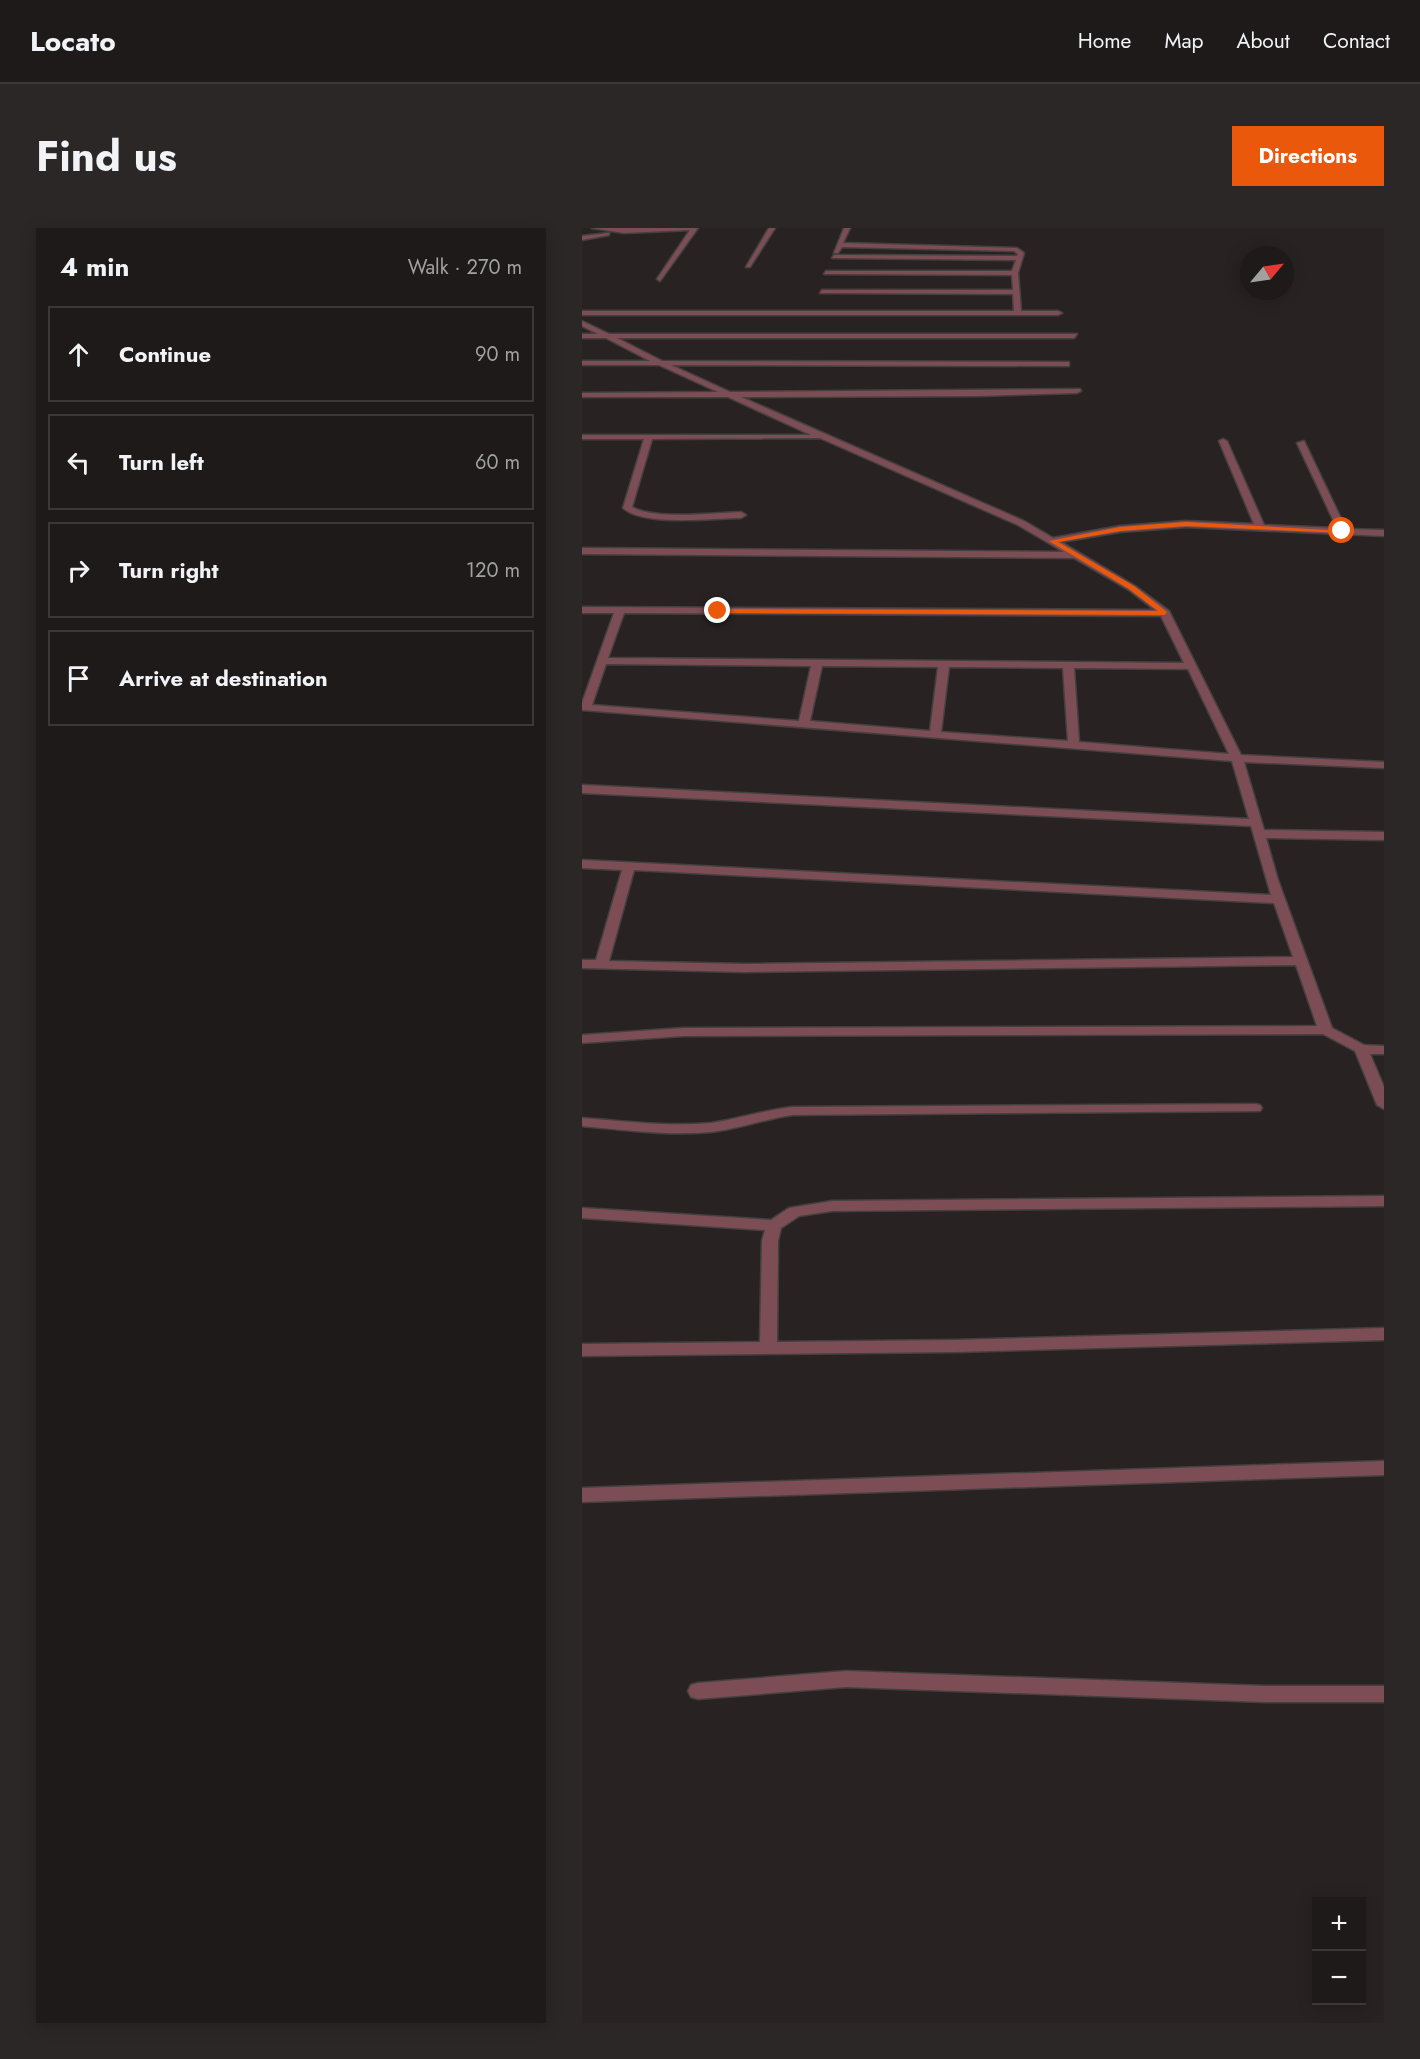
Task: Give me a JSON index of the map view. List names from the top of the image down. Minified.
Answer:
{"north":"top right","page":{"header":"Locato","nav":["Home","Map","About","Contact"],"title":"Find us","buttons":"Directions","heading":["4 min","Walk · 270 m"],"list":[["Continue","90 m"],["Turn left","60 m"],["Turn right","120 m"],"Arrive at destination"],"map_buttons":["+","−"]}}
